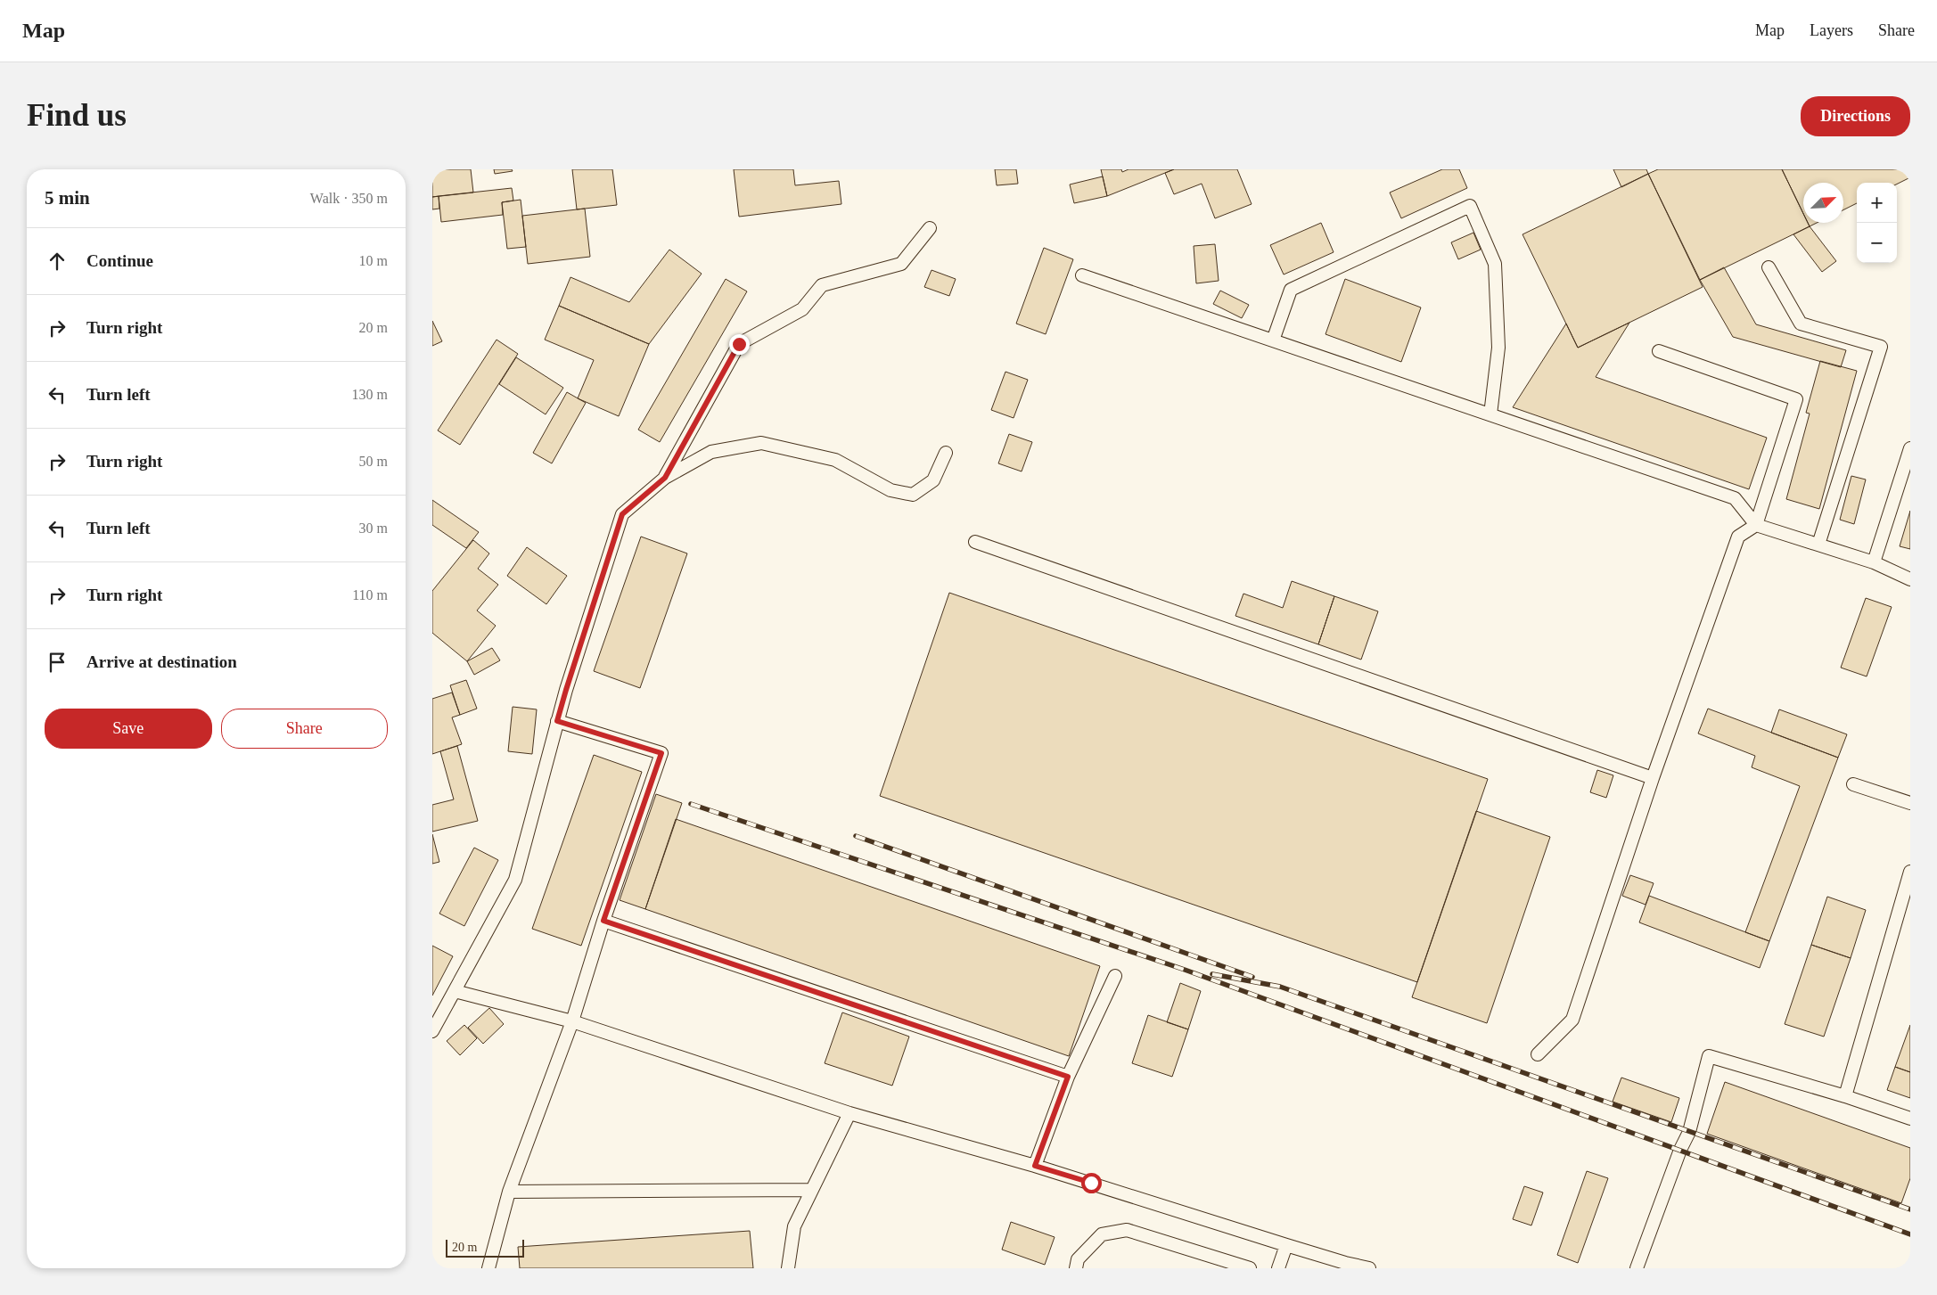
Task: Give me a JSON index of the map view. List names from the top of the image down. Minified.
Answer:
{"scale_bar":"20 m","north":"top right","page":{"header":"Map","nav":["Map","Layers","Share"],"buttons":["Directions",["Save","Share"]],"title":"Find us","heading":["5 min","Walk · 350 m"],"map_buttons":["+","−"],"list":[["Continue","10 m"],["Turn right","20 m"],["Turn left","130 m"],["Turn right","50 m"],["Turn left","30 m"],["Turn right","110 m"],"Arrive at destination"],"scale":"20 m"}}
